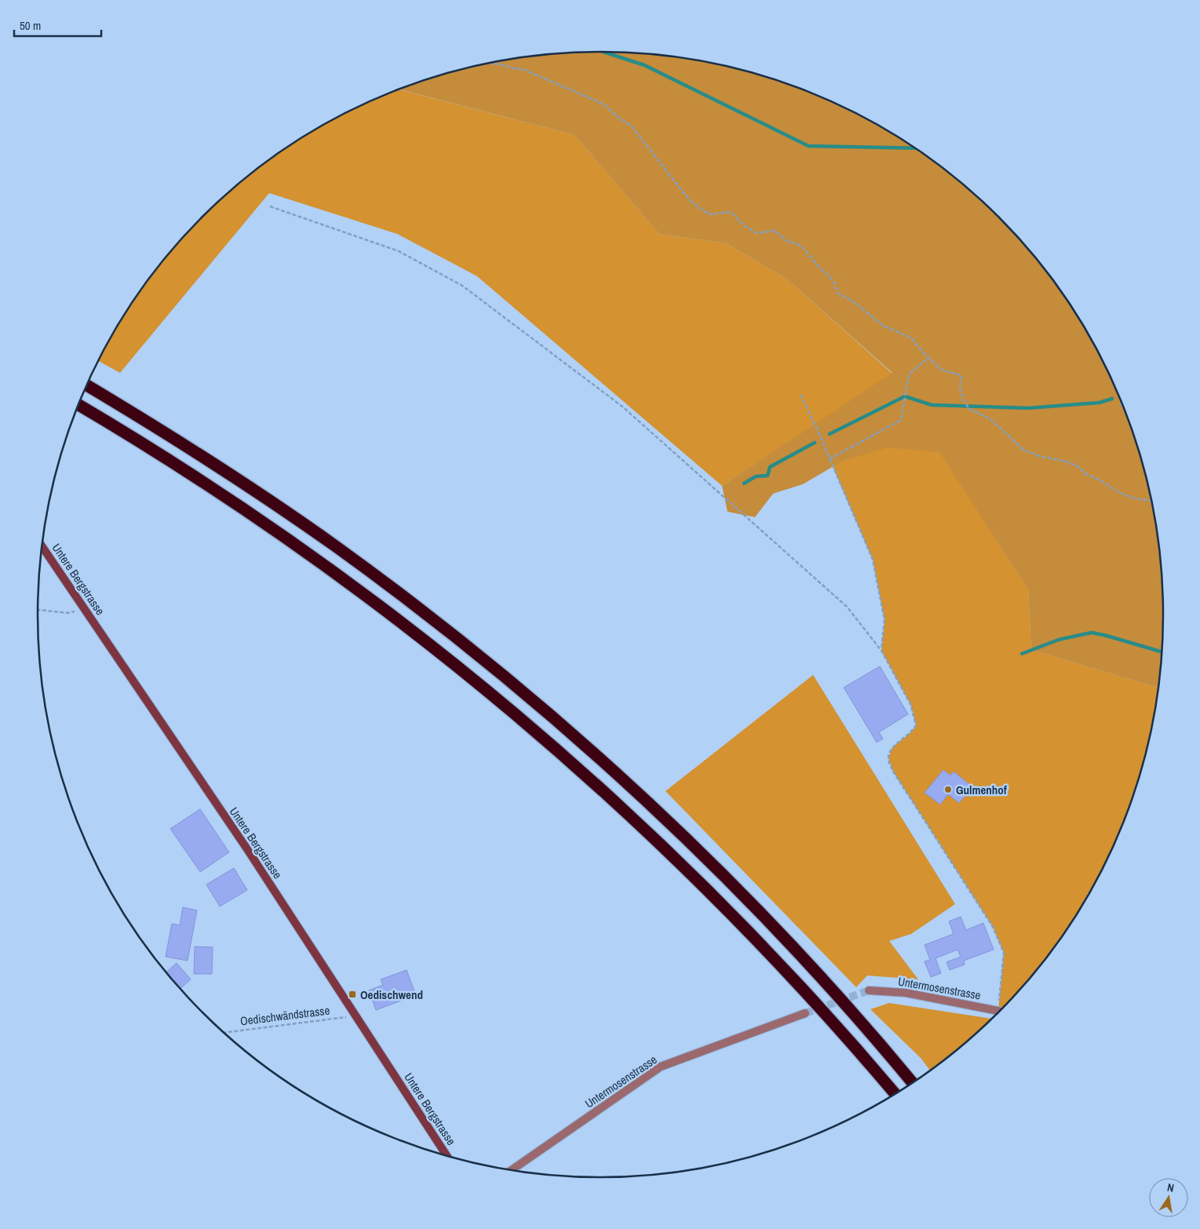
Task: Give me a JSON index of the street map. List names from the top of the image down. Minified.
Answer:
{"streets":{"main road":["Untere Bergstrasse"],"street":["Untermosenstrasse"],"path":["Oedischwändstrasse"]},"crossings":[["Untere Bergstrasse","Oedischwändstrasse"]],"places":{"other":["Gulmenhof"],"transit":["Oedischwend"]},"scale_bar":"50 m","north":"top"}
